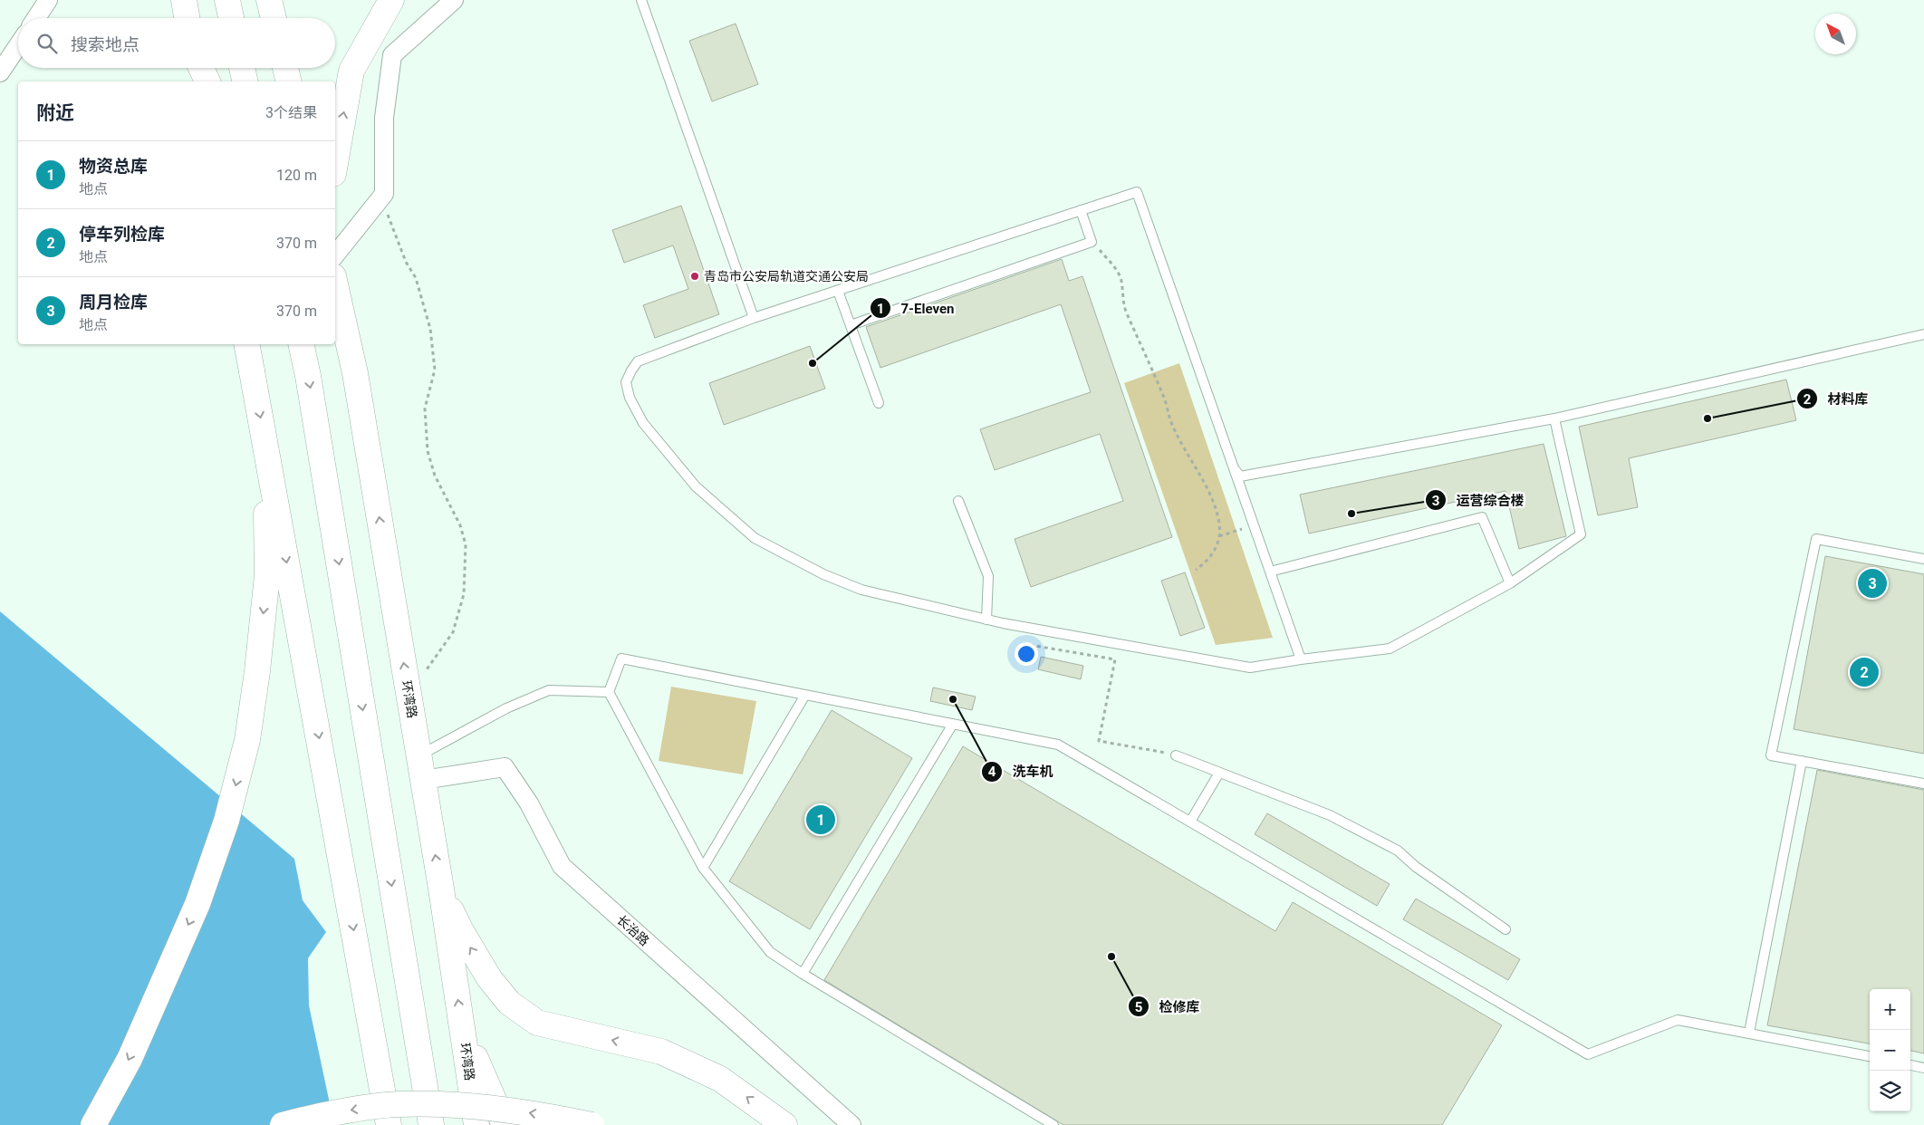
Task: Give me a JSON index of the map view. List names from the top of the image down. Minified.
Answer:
{"streets":{"highway":["环湾路"],"street":["长治路"]},"crossings":[["环湾路","长治路"]],"places":["青岛市公安局轨道交通公安局","7-Eleven","材料库","运营综合楼","洗车机","检修库"],"north":"top left","page":{"search":"搜索地点","heading":["附近","3个结果"],"list":[{"mark":"1","name":"物资总库","note":"地点","value":"120 m"},{"mark":"2","name":"停车列检库","note":"地点","value":"370 m"},{"mark":"3","name":"周月检库","note":"地点","value":"370 m"}],"pins":["3","2","1"],"map_buttons":["+","−"]}}
